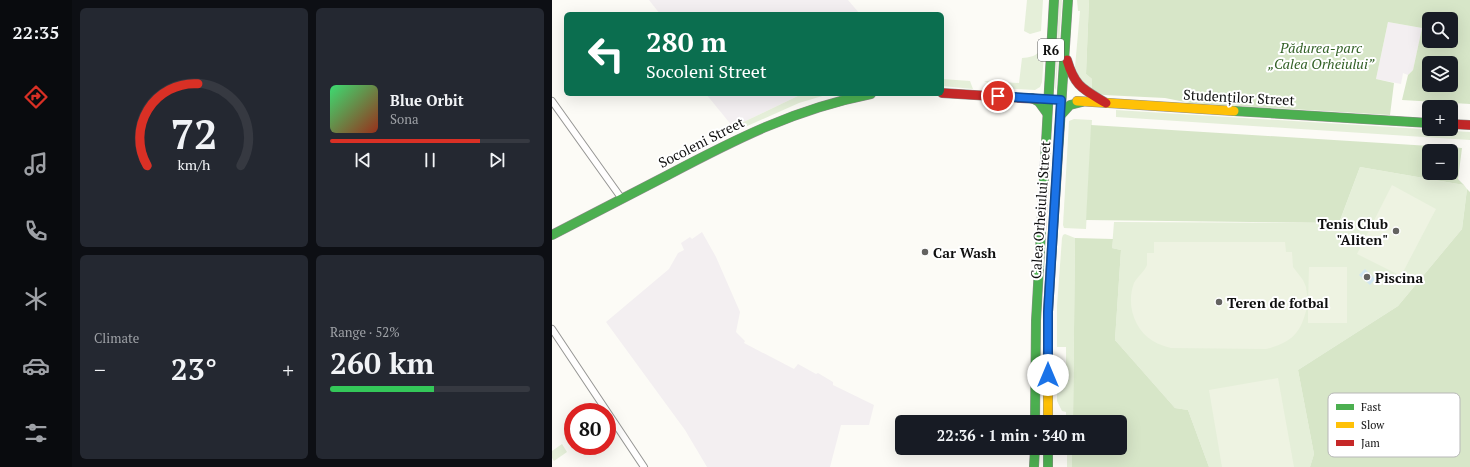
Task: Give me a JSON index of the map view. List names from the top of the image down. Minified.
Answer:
{"streets":{"main road":["R6","Studenților Street","Socoleni Street","Calea Orheiului Street"]},"crossings":[["Studenților Street","Calea Orheiului Street"]],"parks":["Pădurea-parc „Calea Orheiului”"],"places":["Tenis Club \"Aliten\"","Car Wash","Piscina","Teren de fotbal"],"legend":["Fast","Slow","Jam"],"page":{"tabs":"22:35","map_buttons":["+","−"],"turn":["280 m","Socoleni Street"],"song":["Blue Orbit","Sona"],"tile":["Climate",["Range · 52%","260 km"]],"heat":["−","23°","+"],"limit":"80","trip":"22:36 · 1 min · 340 m","gauge":["72","km/h"]}}
